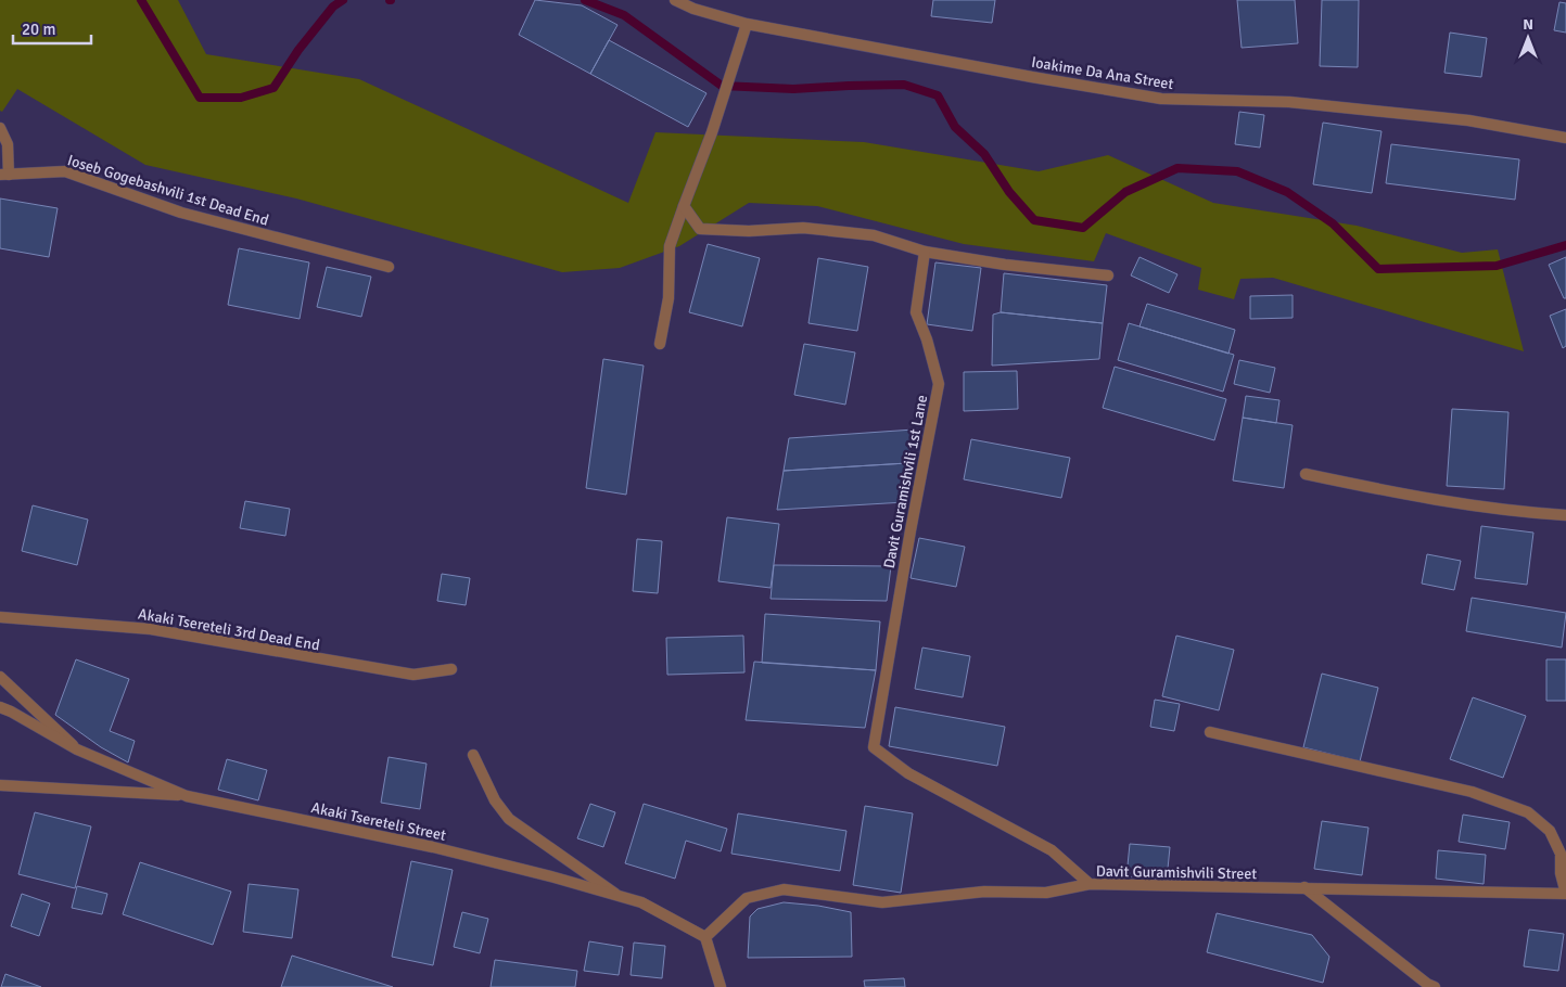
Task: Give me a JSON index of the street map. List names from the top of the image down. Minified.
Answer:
{"streets":{"street":["Ioakime Da Ana Street","Ioseb Gogebashvili 1st Dead End","Davit Guramishvili 1st Lane","Akaki Tsereteli 3rd Dead End","Akaki Tsereteli Street","Davit Guramishvili Street"]},"crossings":[["Davit Guramishvili 1st Lane","Davit Guramishvili Street"],["Akaki Tsereteli Street","Davit Guramishvili Street"]],"scale_bar":"20 m","north":"top"}
